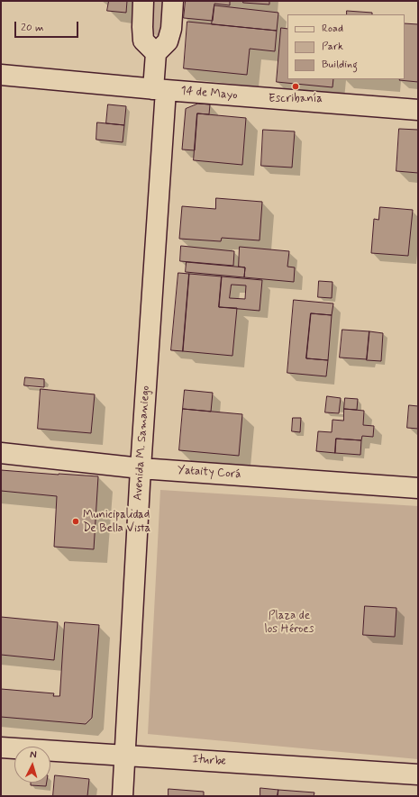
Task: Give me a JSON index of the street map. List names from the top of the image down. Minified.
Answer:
{"streets":{"street":["14 de Mayo","Avenida M. Samaniego","Yataity Corá","Iturbe"]},"crossings":[["14 de Mayo","Avenida M. Samaniego"],["Avenida M. Samaniego","Yataity Corá"],["Avenida M. Samaniego","Iturbe"]],"parks":["Plaza de los Héroes"],"places":["Escribanía","Municipalidad De Bella Vista"],"legend":["Road","Park","Building"],"scale_bar":"20 m","north":"top"}
